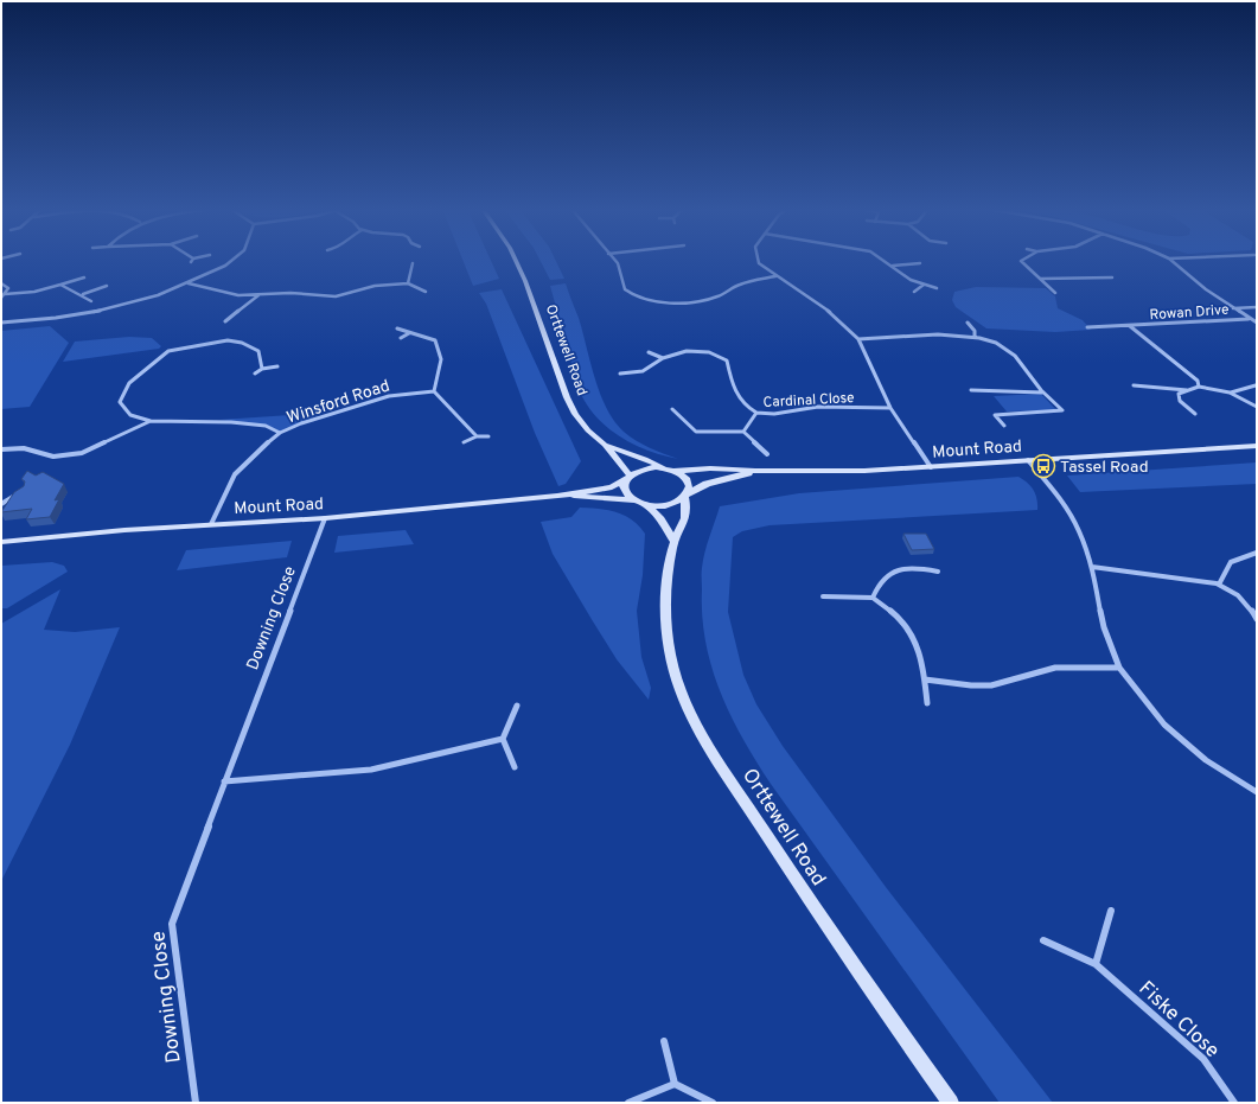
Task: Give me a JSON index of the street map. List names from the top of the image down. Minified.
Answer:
{"streets":{"street":["Rowan Drive","Orttewell Road","Cardinal Close","Winsford Road","Mount Road","Downing Close","Fiske Close"]},"crossings":[["Orttewell Road","Mount Road"],["Winsford Road","Mount Road"],["Mount Road","Downing Close"]],"places":{"bus stop":["Tassel Road"]}}
